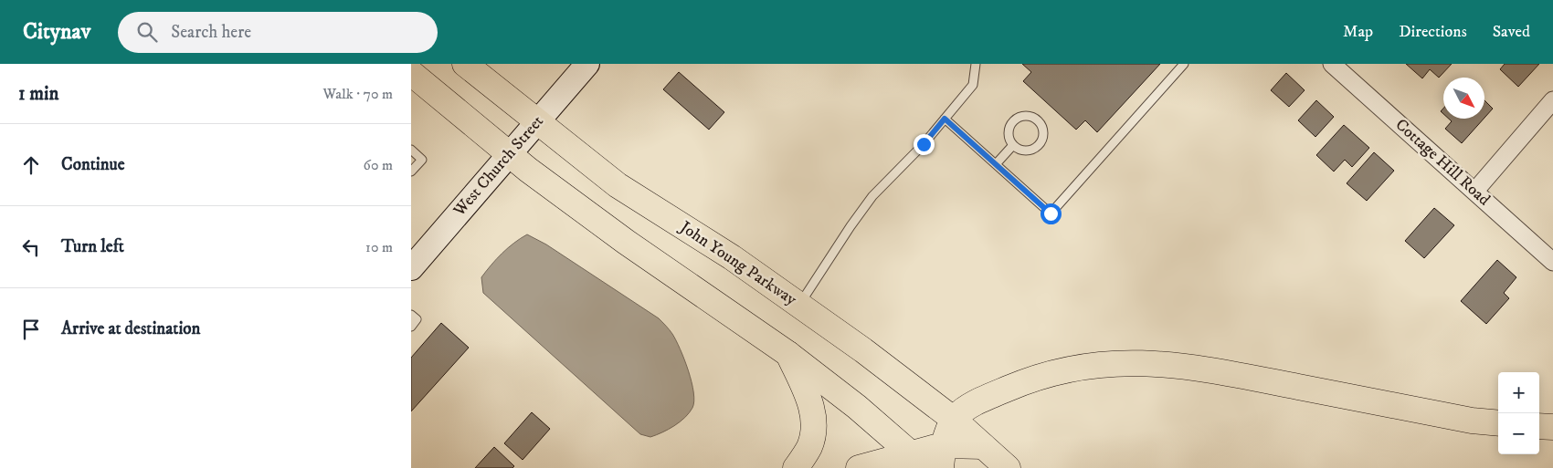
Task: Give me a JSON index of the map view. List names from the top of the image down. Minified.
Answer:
{"streets":{"main road":["John Young Parkway"],"street":["Cottage Hill Road","West Church Street"]},"crossings":[["West Church Street","John Young Parkway"]],"north":"bottom right","page":{"header":"Citynav","search":"Search here","nav":["Map","Directions","Saved"],"heading":["1 min","Walk · 70 m"],"list":[["Continue","60 m"],["Turn left","10 m"],"Arrive at destination"],"map_buttons":["+","−"]}}
